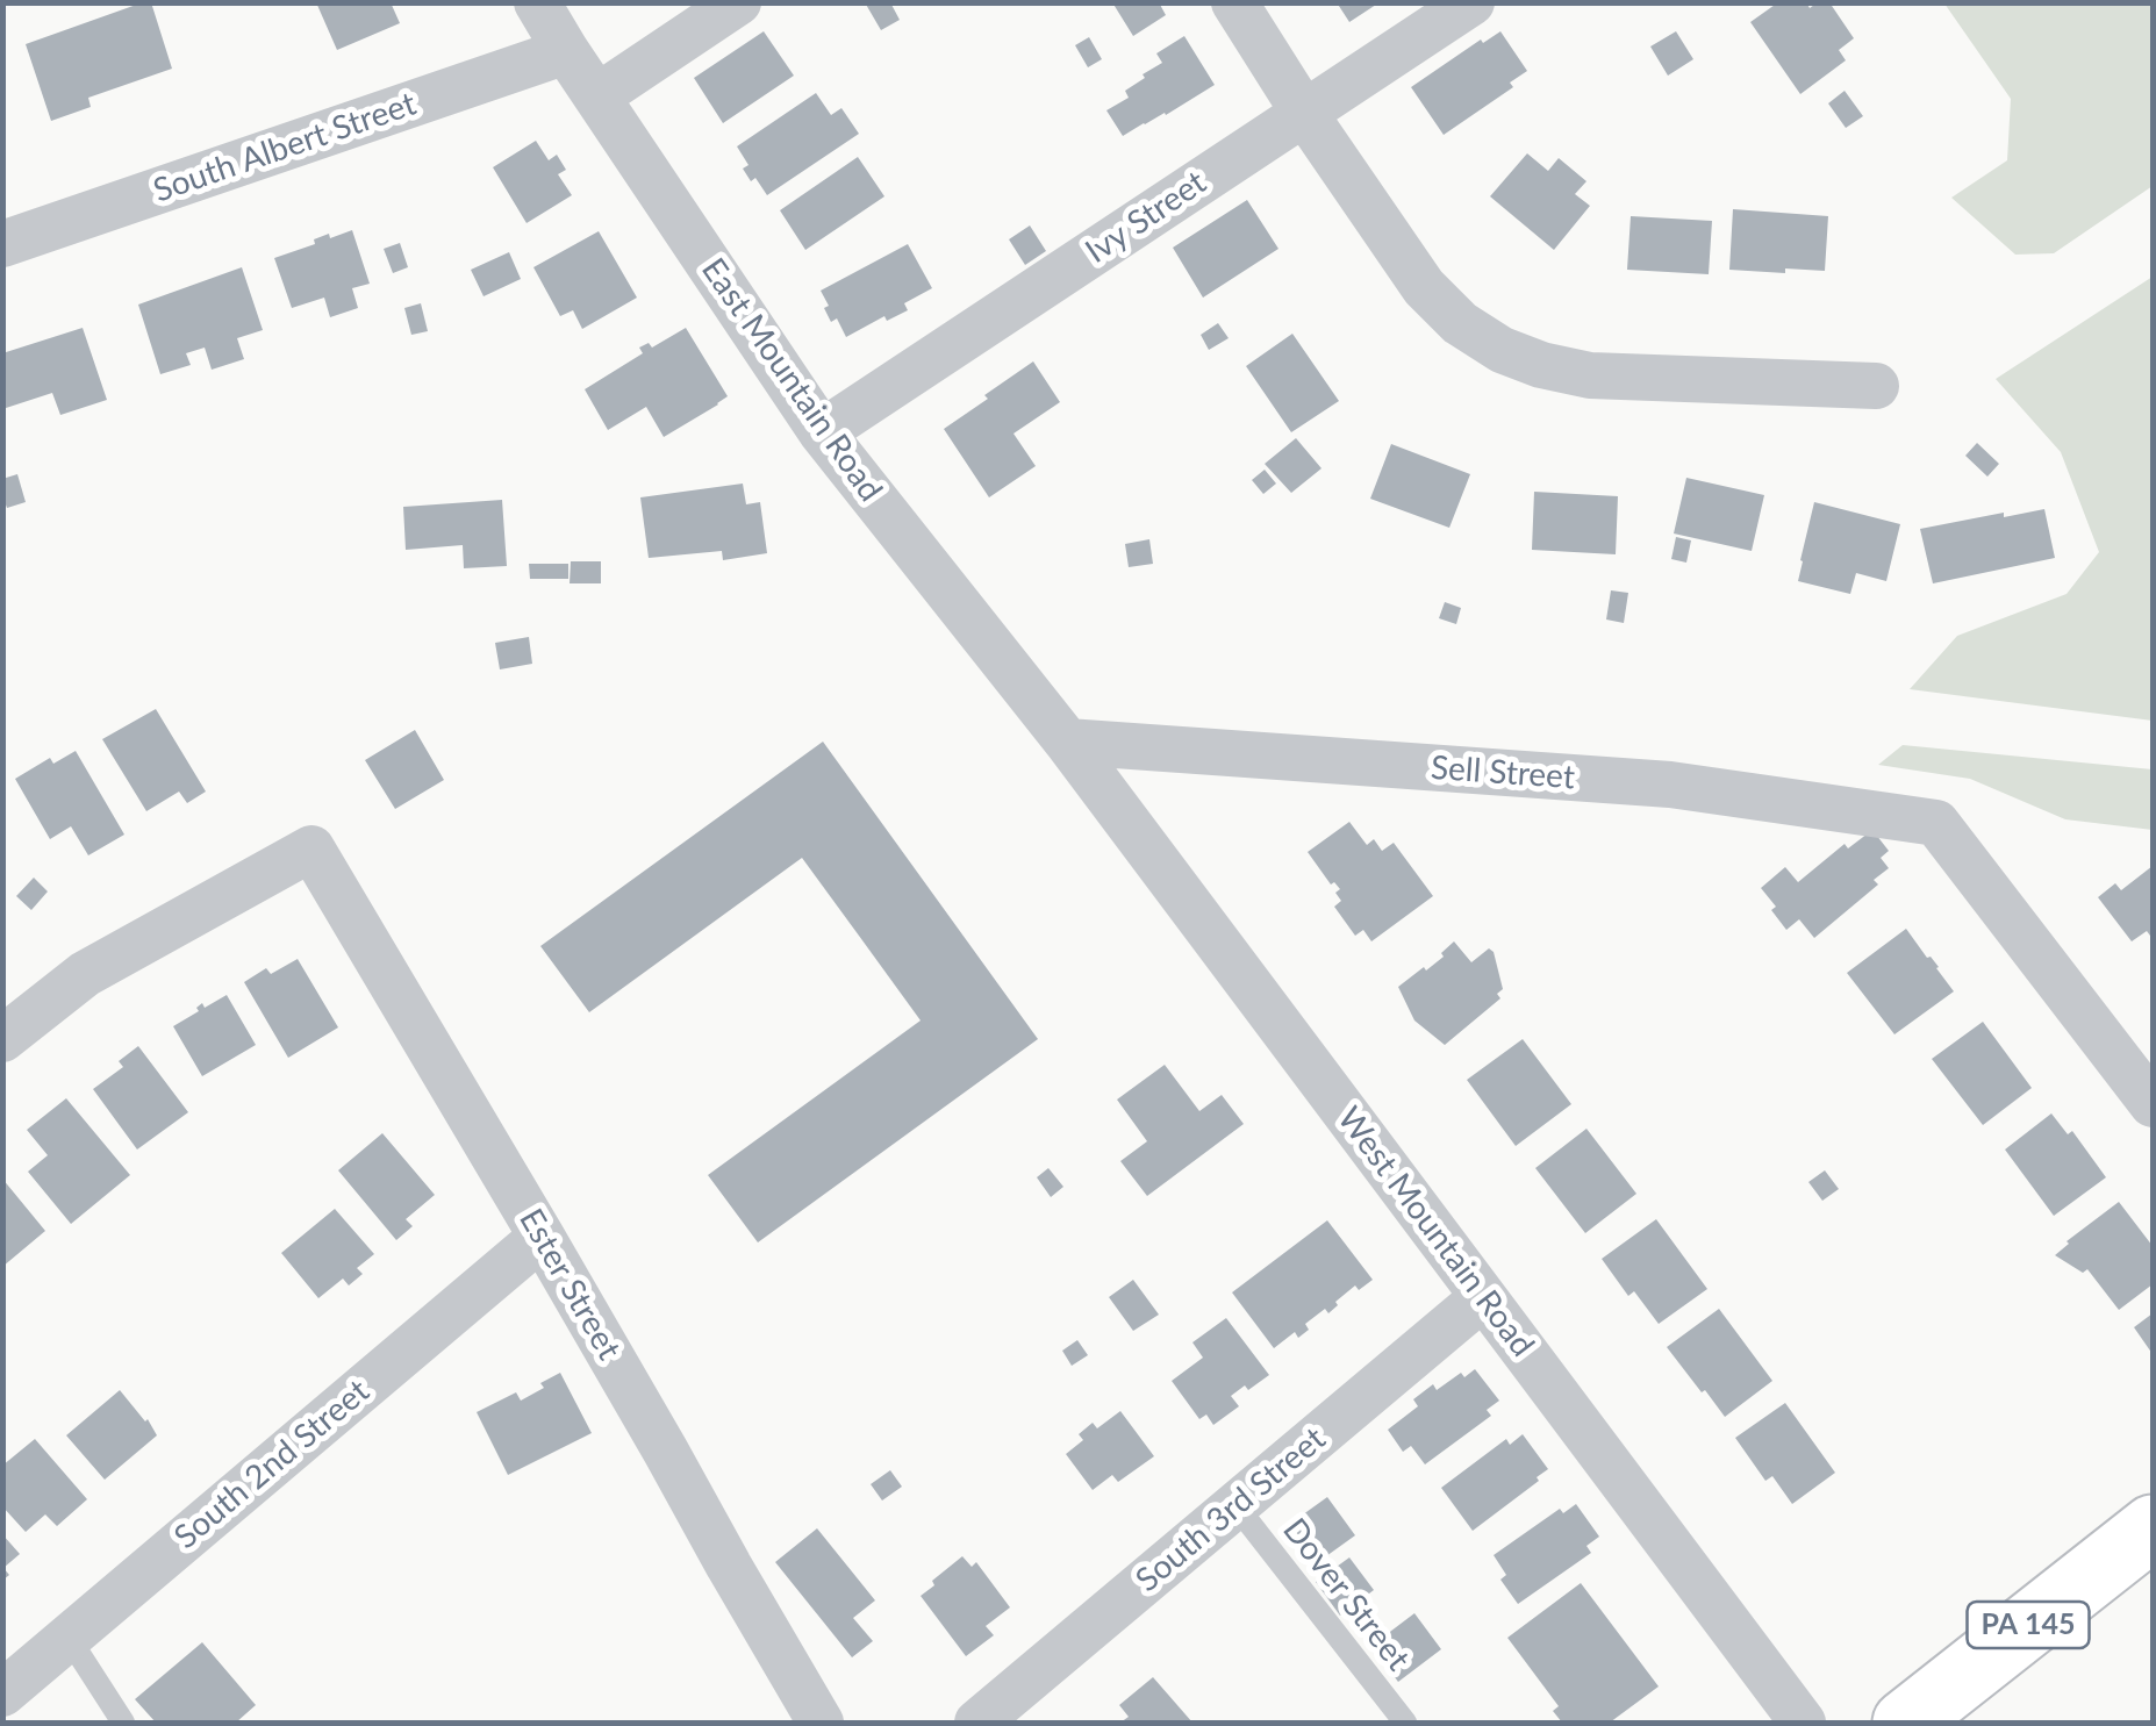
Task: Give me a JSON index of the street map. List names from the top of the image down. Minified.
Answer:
{"streets":{"main road":["PA 145"],"street":["South Albert Street","Ivy Street","East Mountain Road","Sell Street","West Mountain Road","Ester Street","South 2nd Street","South 3rd Street"],"lane":["Dover Street"]},"crossings":[["South Albert Street","East Mountain Road"],["Ivy Street","East Mountain Road"],["East Mountain Road","Sell Street"],["East Mountain Road","West Mountain Road"],["Sell Street","West Mountain Road"],["West Mountain Road","South 3rd Street"],["Ester Street","South 2nd Street"],["South 3rd Street","Dover Street"]]}
